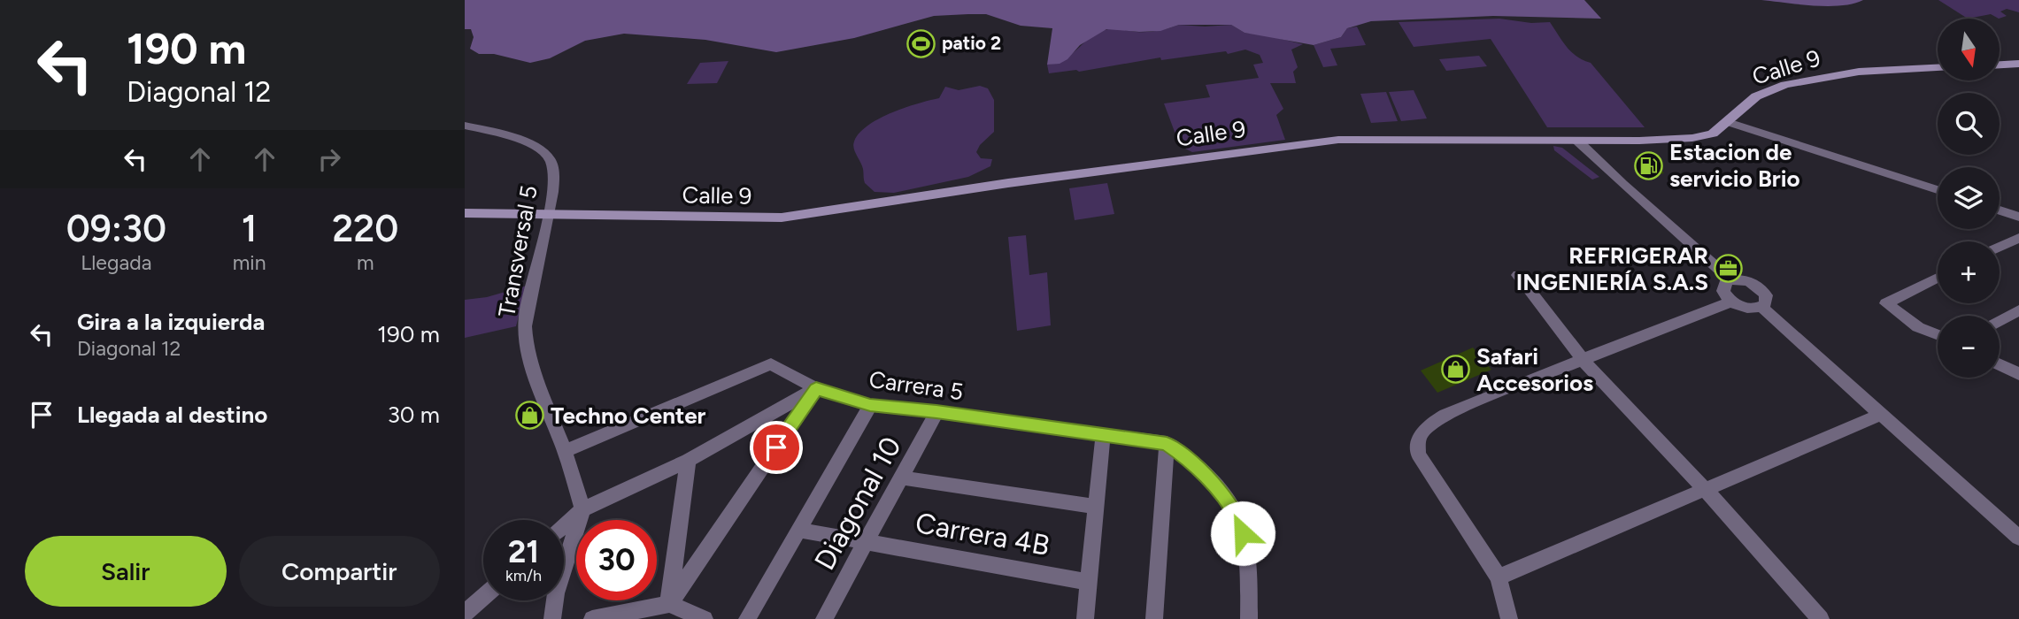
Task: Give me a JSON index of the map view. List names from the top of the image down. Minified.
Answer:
{"streets":{"main road":["Calle 9"],"street":["Transversal 5","Carrera 5","Diagonal 10","Carrera 4B"]},"crossings":[["Calle 9","Transversal 5"],["Transversal 5","Carrera 5"],["Carrera 5","Diagonal 10"],["Diagonal 10","Carrera 4B"]],"places":{"sports":["patio 2"],"fuel station":["Estacion de servicio Brio"],"office":["REFRIGERAR INGENIERÍA S.A.S"],"shop":["Safari Accesorios","Techno Center"]},"north":"bottom","page":{"turn":["190 m","Diagonal 12"],"map_buttons":["+","−"],"eta":["09:30","Llegada","1","min","220","m"],"list":[{"name":"Gira a la izquierda","note":"Diagonal 12","value":"190 m"},{"name":"Llegada al destino","value":"30 m"}],"speed":"21 km/h","limit":"30","buttons":["Salir","Compartir"]}}
